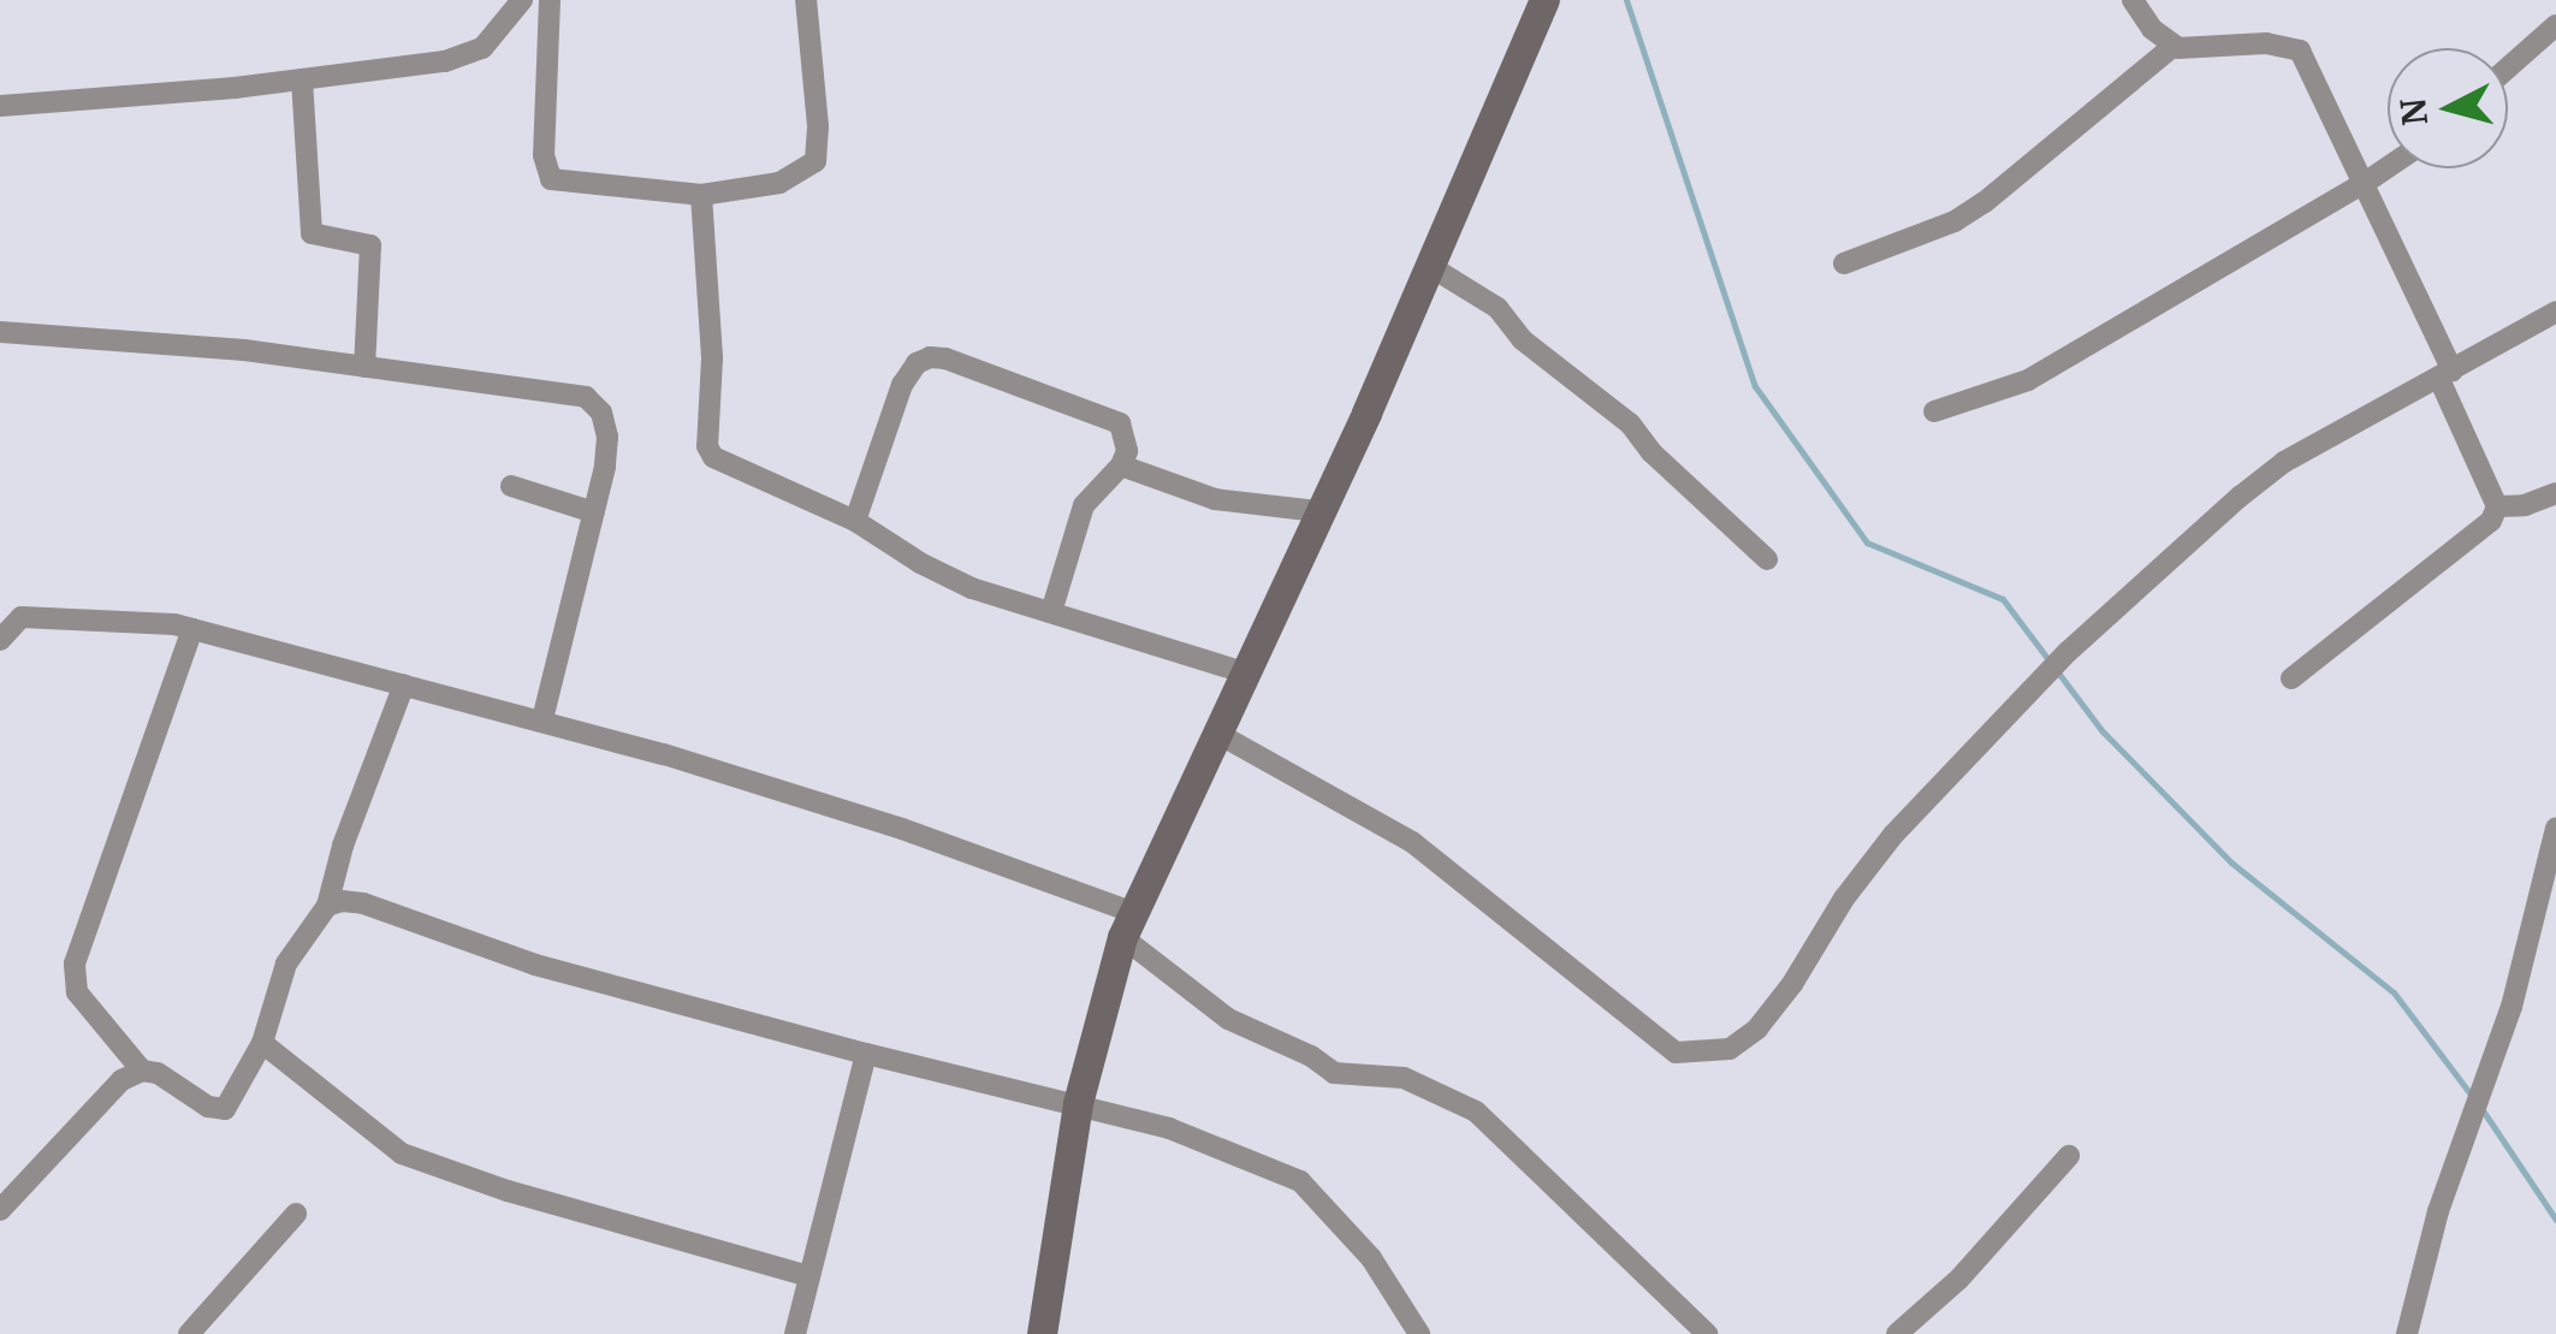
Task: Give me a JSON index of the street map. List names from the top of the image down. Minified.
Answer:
{"north":"left"}
